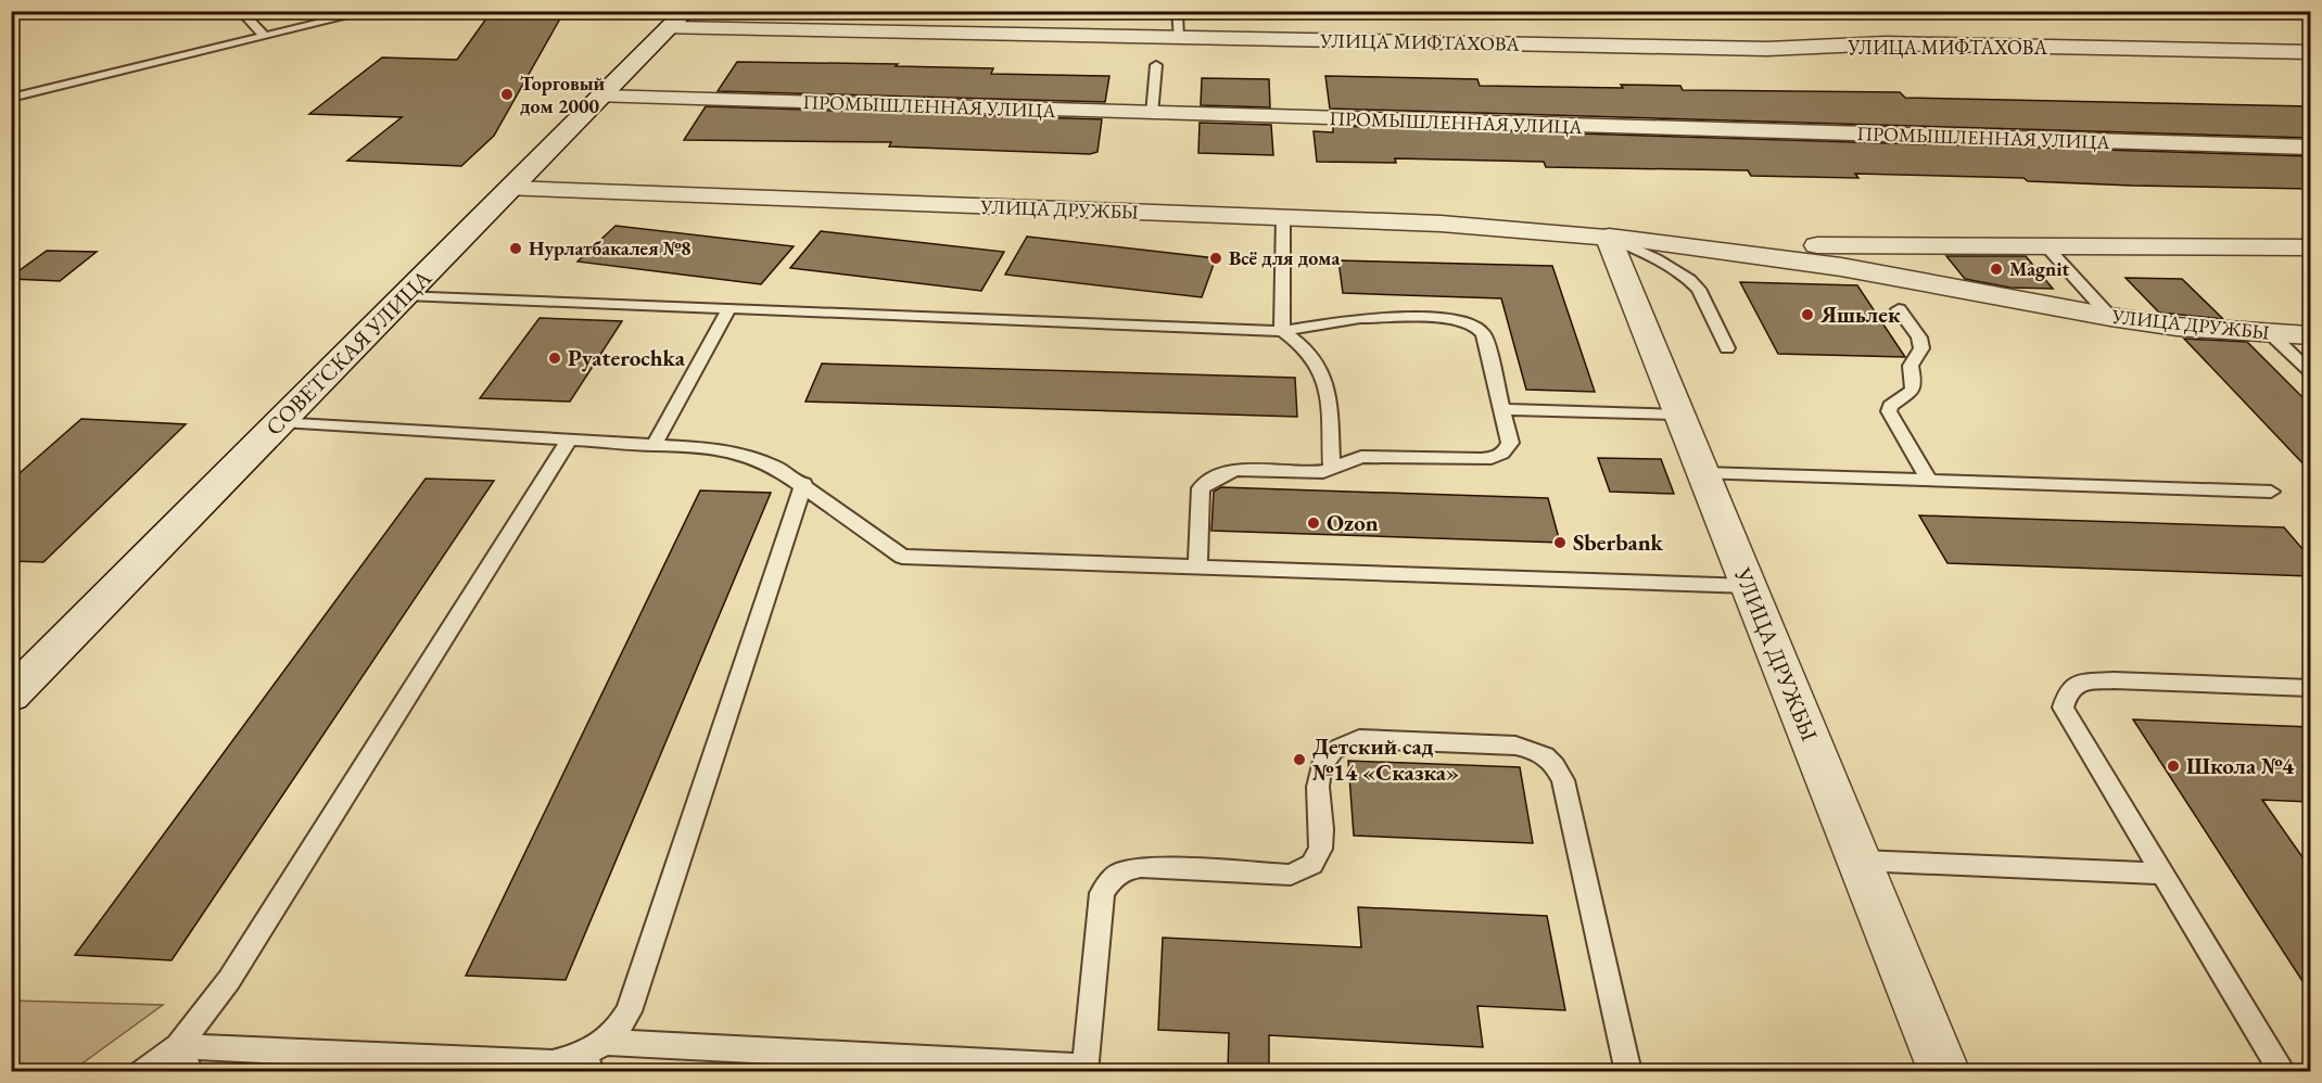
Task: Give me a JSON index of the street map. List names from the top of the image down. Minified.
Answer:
{"streets":{"street":["УЛИЦА МИФТАХОВА","ПРОМЫШЛЕННАЯ УЛИЦА","УЛИЦА ДРУЖБЫ","СОВЕТСКАЯ УЛИЦА"]},"crossings":[["УЛИЦА МИФТАХОВА","СОВЕТСКАЯ УЛИЦА"],["ПРОМЫШЛЕННАЯ УЛИЦА","СОВЕТСКАЯ УЛИЦА"],["УЛИЦА ДРУЖБЫ","СОВЕТСКАЯ УЛИЦА"]],"places":["Торговый дом 2000","Нурлатбакалея №8","Всё для дома","Magnit","Яшьлек","Pyaterochka","Ozon","Sberbank","Детский сад №14 «Сказка»","Школа №4"]}
